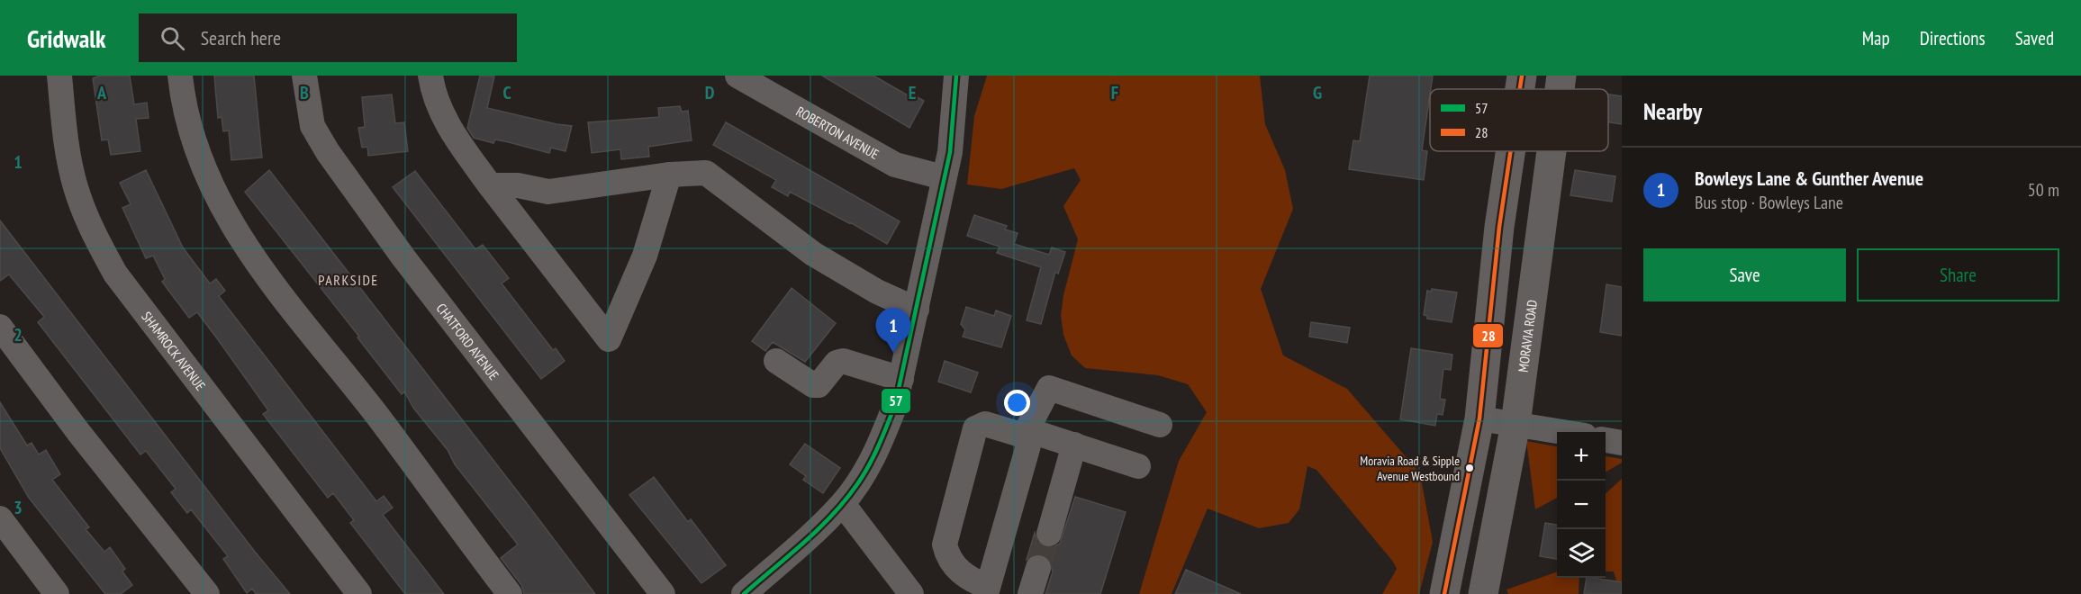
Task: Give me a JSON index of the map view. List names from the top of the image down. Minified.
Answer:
{"streets":{"main road":["MORAVIA ROAD"],"street":["ROBERTON AVENUE","CHATFORD AVENUE","SHAMROCK AVENUE"]},"districts":["PARKSIDE"],"places":["Moravia Road & Sipple Avenue Westbound"],"lines":["transit line 57","transit line 28"],"legend":["57","28"],"page":{"header":"Gridwalk","search":"Search here","nav":["Map","Directions","Saved"],"heading":"Nearby","list":[{"mark":"1","name":"Bowleys Lane & Gunther Avenue","note":"Bus stop · Bowleys Lane","value":"50 m"}],"buttons":["Save","Share"],"pins":"1","map_buttons":["+","−"]},"grid":{"columns":["A","B","C","D","E","F","G"],"rows":["1","2","3"]}}
